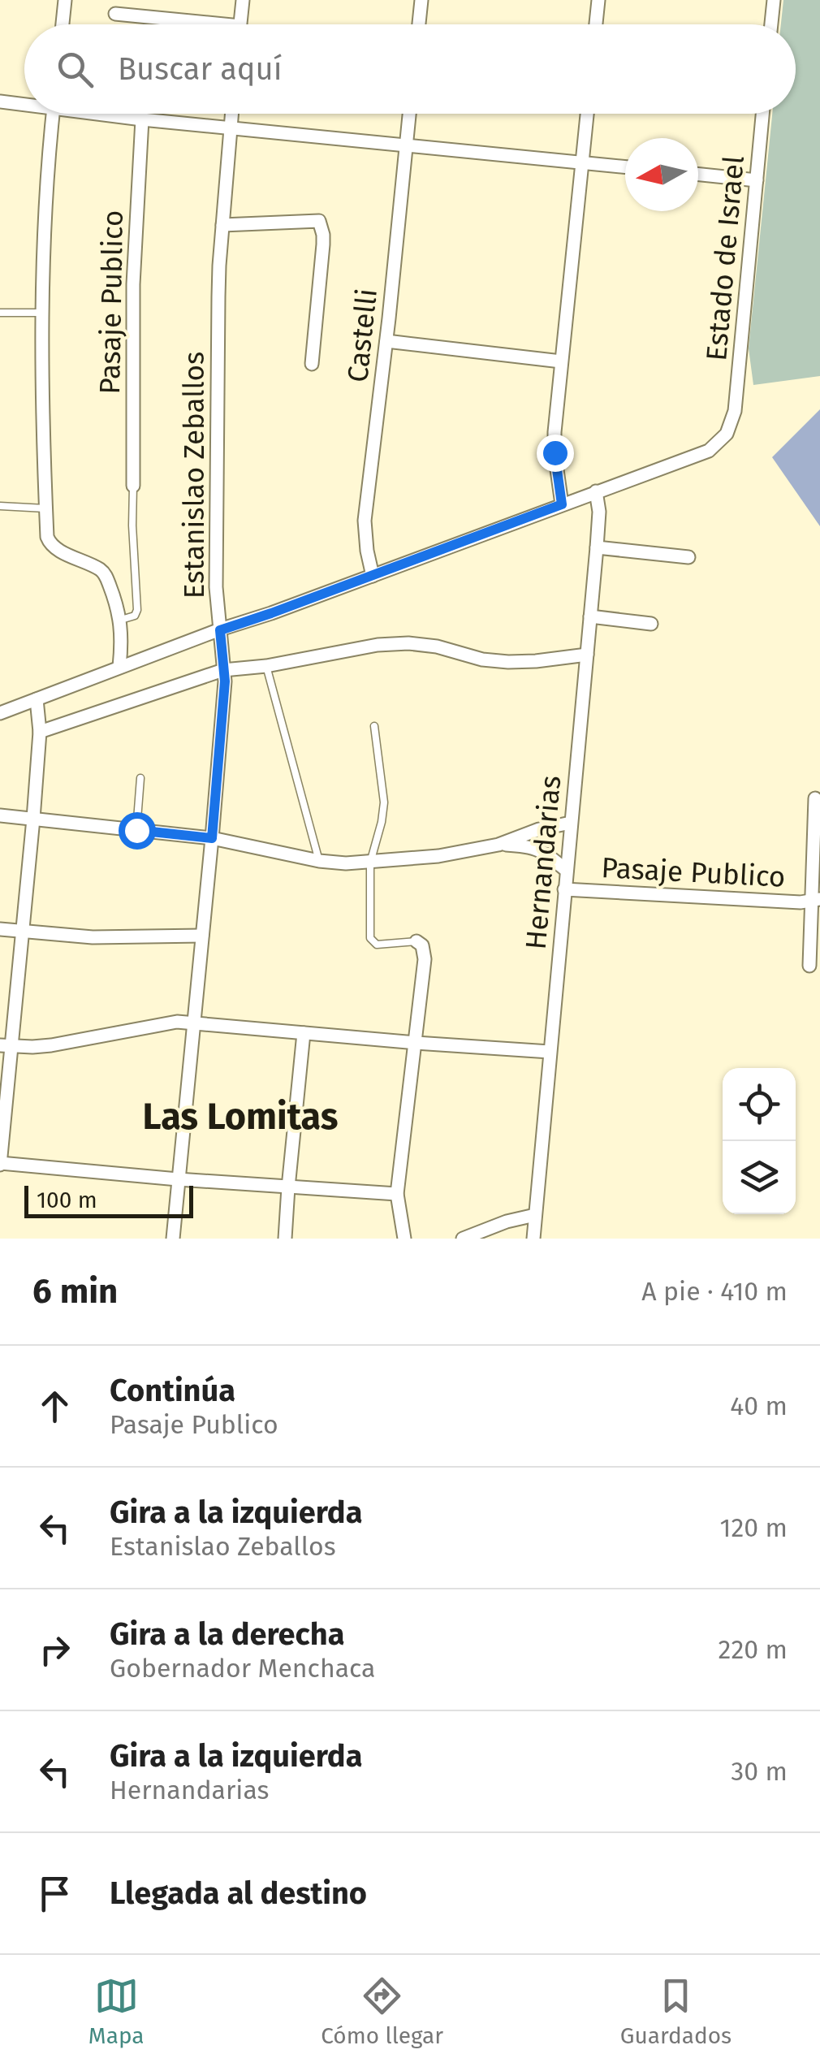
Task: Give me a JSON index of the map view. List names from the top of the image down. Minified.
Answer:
{"streets":{"street":["Estado de Israel","Pasaje Publico","Castelli","Estanislao Zeballos","Hernandarias"]},"crossings":[["Estado de Israel","Hernandarias"],["Pasaje Publico","Estanislao Zeballos"],["Pasaje Publico","Hernandarias"]],"districts":["Las Lomitas"],"scale_bar":"100 m","north":"left","page":{"search":"Buscar aquí","scale":"100 m","heading":["6 min","A pie · 410 m"],"list":[["Continúa","Pasaje Publico","40 m"],["Gira a la izquierda","Estanislao Zeballos","120 m"],["Gira a la derecha","Gobernador Menchaca","220 m"],["Gira a la izquierda","Hernandarias","30 m"],"Llegada al destino"],"nav":["Mapa","Cómo llegar","Guardados"]}}
